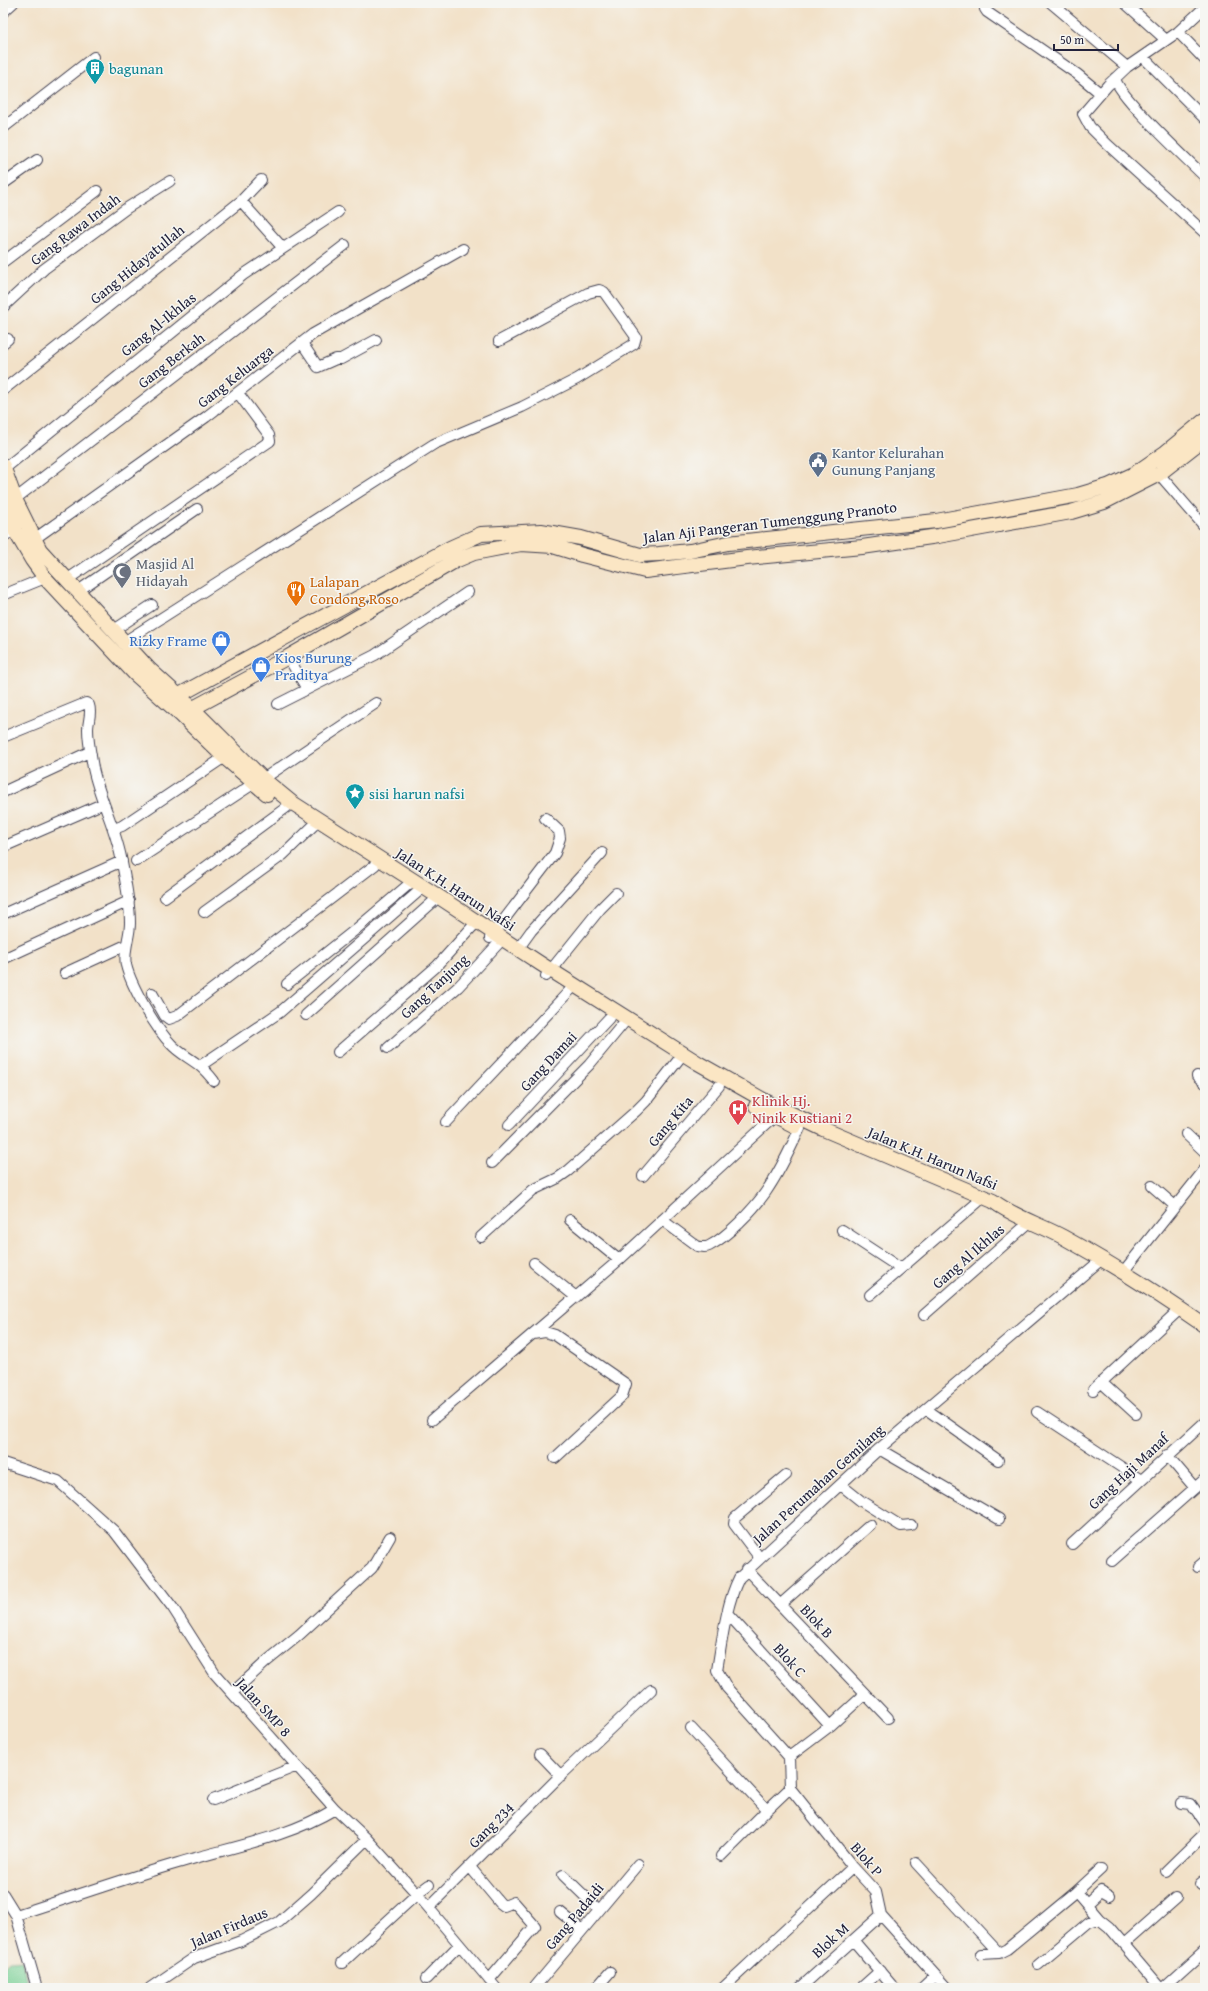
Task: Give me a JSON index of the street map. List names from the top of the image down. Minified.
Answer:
{"streets":{"main road":["Jalan Aji Pangeran Tumenggung Pranoto","Jalan K.H. Harun Nafsi"],"street":["Gang Rawa Indah","Gang Hidayatullah","Gang Al-Ikhlas","Gang Berkah","Gang Keluarga","Gang Tanjung","Gang Damai","Gang Kita","Gang Al Ikhlas","Gang Haji Manaf","Jalan Perumahan Gemilang","Blok B","Blok C","Jalan SMP 8","Gang 234","Blok P","Gang Padaidi","Jalan Firdaus","Blok M"]},"crossings":[["Gang Al-Ikhlas","Jalan K.H. Harun Nafsi"],["Gang Berkah","Jalan K.H. Harun Nafsi"],["Gang Keluarga","Jalan K.H. Harun Nafsi"],["Jalan Aji Pangeran Tumenggung Pranoto","Jalan K.H. Harun Nafsi"],["Jalan K.H. Harun Nafsi","Gang Tanjung"],["Jalan K.H. Harun Nafsi","Gang Damai"],["Jalan K.H. Harun Nafsi","Gang Kita"],["Jalan K.H. Harun Nafsi","Gang Al Ikhlas"],["Jalan K.H. Harun Nafsi","Jalan Perumahan Gemilang"],["Jalan Perumahan Gemilang","Blok B"],["Jalan Perumahan Gemilang","Blok C"],["Jalan SMP 8","Gang 234"],["Jalan SMP 8","Jalan Firdaus"],["Blok P","Blok M"]],"places":{"building":["bagunan"],"public building":["Kantor Kelurahan Gunung Panjang"],"mosque":["Masjid Al Hidayah"],"restaurant":["Lalapan Condong Roso"],"shop":["Rizky Frame","Kios Burung Praditya"],"place":["sisi harun nafsi"],"hospital":["Klinik Hj. Ninik Kustiani 2"]},"scale_bar":"50 m"}
